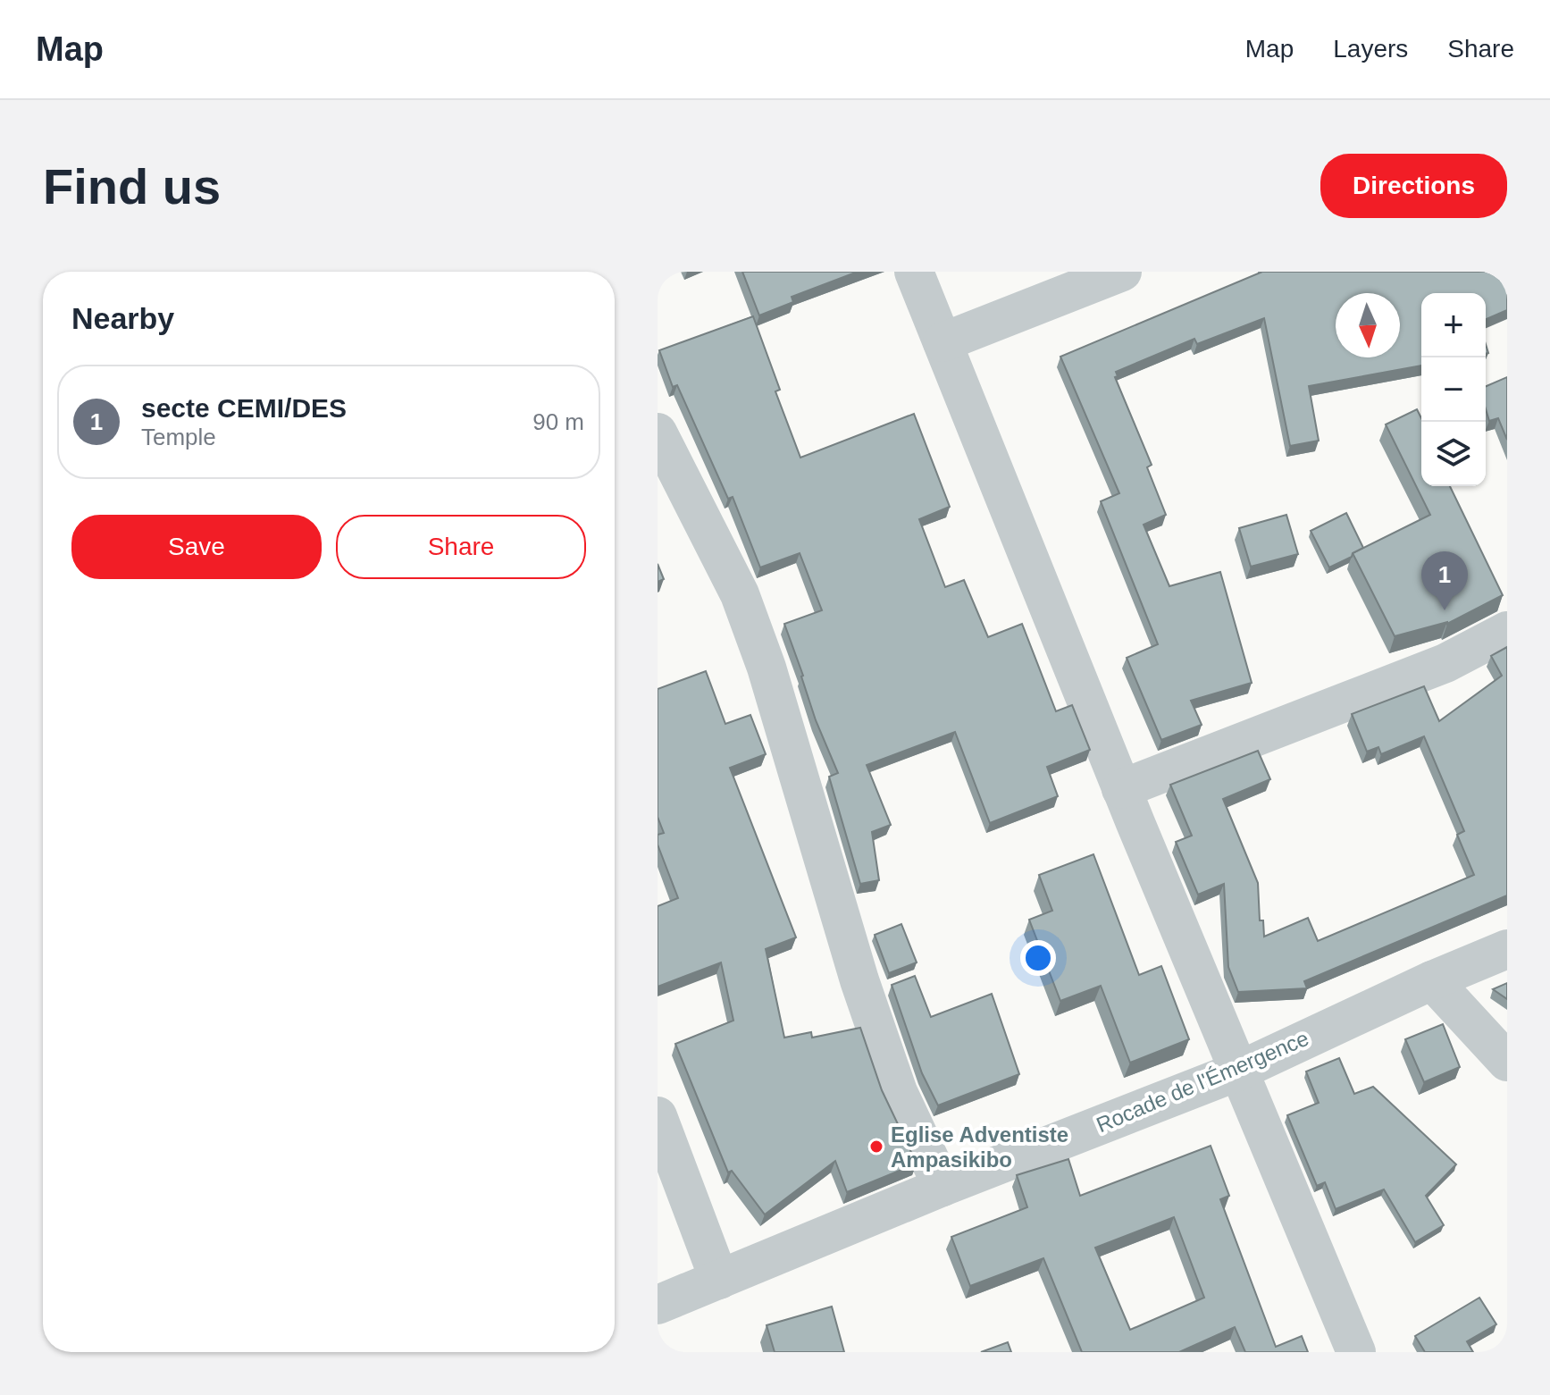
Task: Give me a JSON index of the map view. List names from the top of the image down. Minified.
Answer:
{"streets":{"street":["Rocade de l'Émergence"]},"places":["Eglise Adventiste Ampasikibo"],"north":"bottom","page":{"header":"Map","nav":["Map","Layers","Share"],"buttons":["Directions",["Save","Share"]],"title":"Find us","heading":"Nearby","map_buttons":["+","−"],"list":[{"mark":"1","name":"secte CEMI/DES","note":"Temple","value":"90 m"}],"pins":"1"}}
